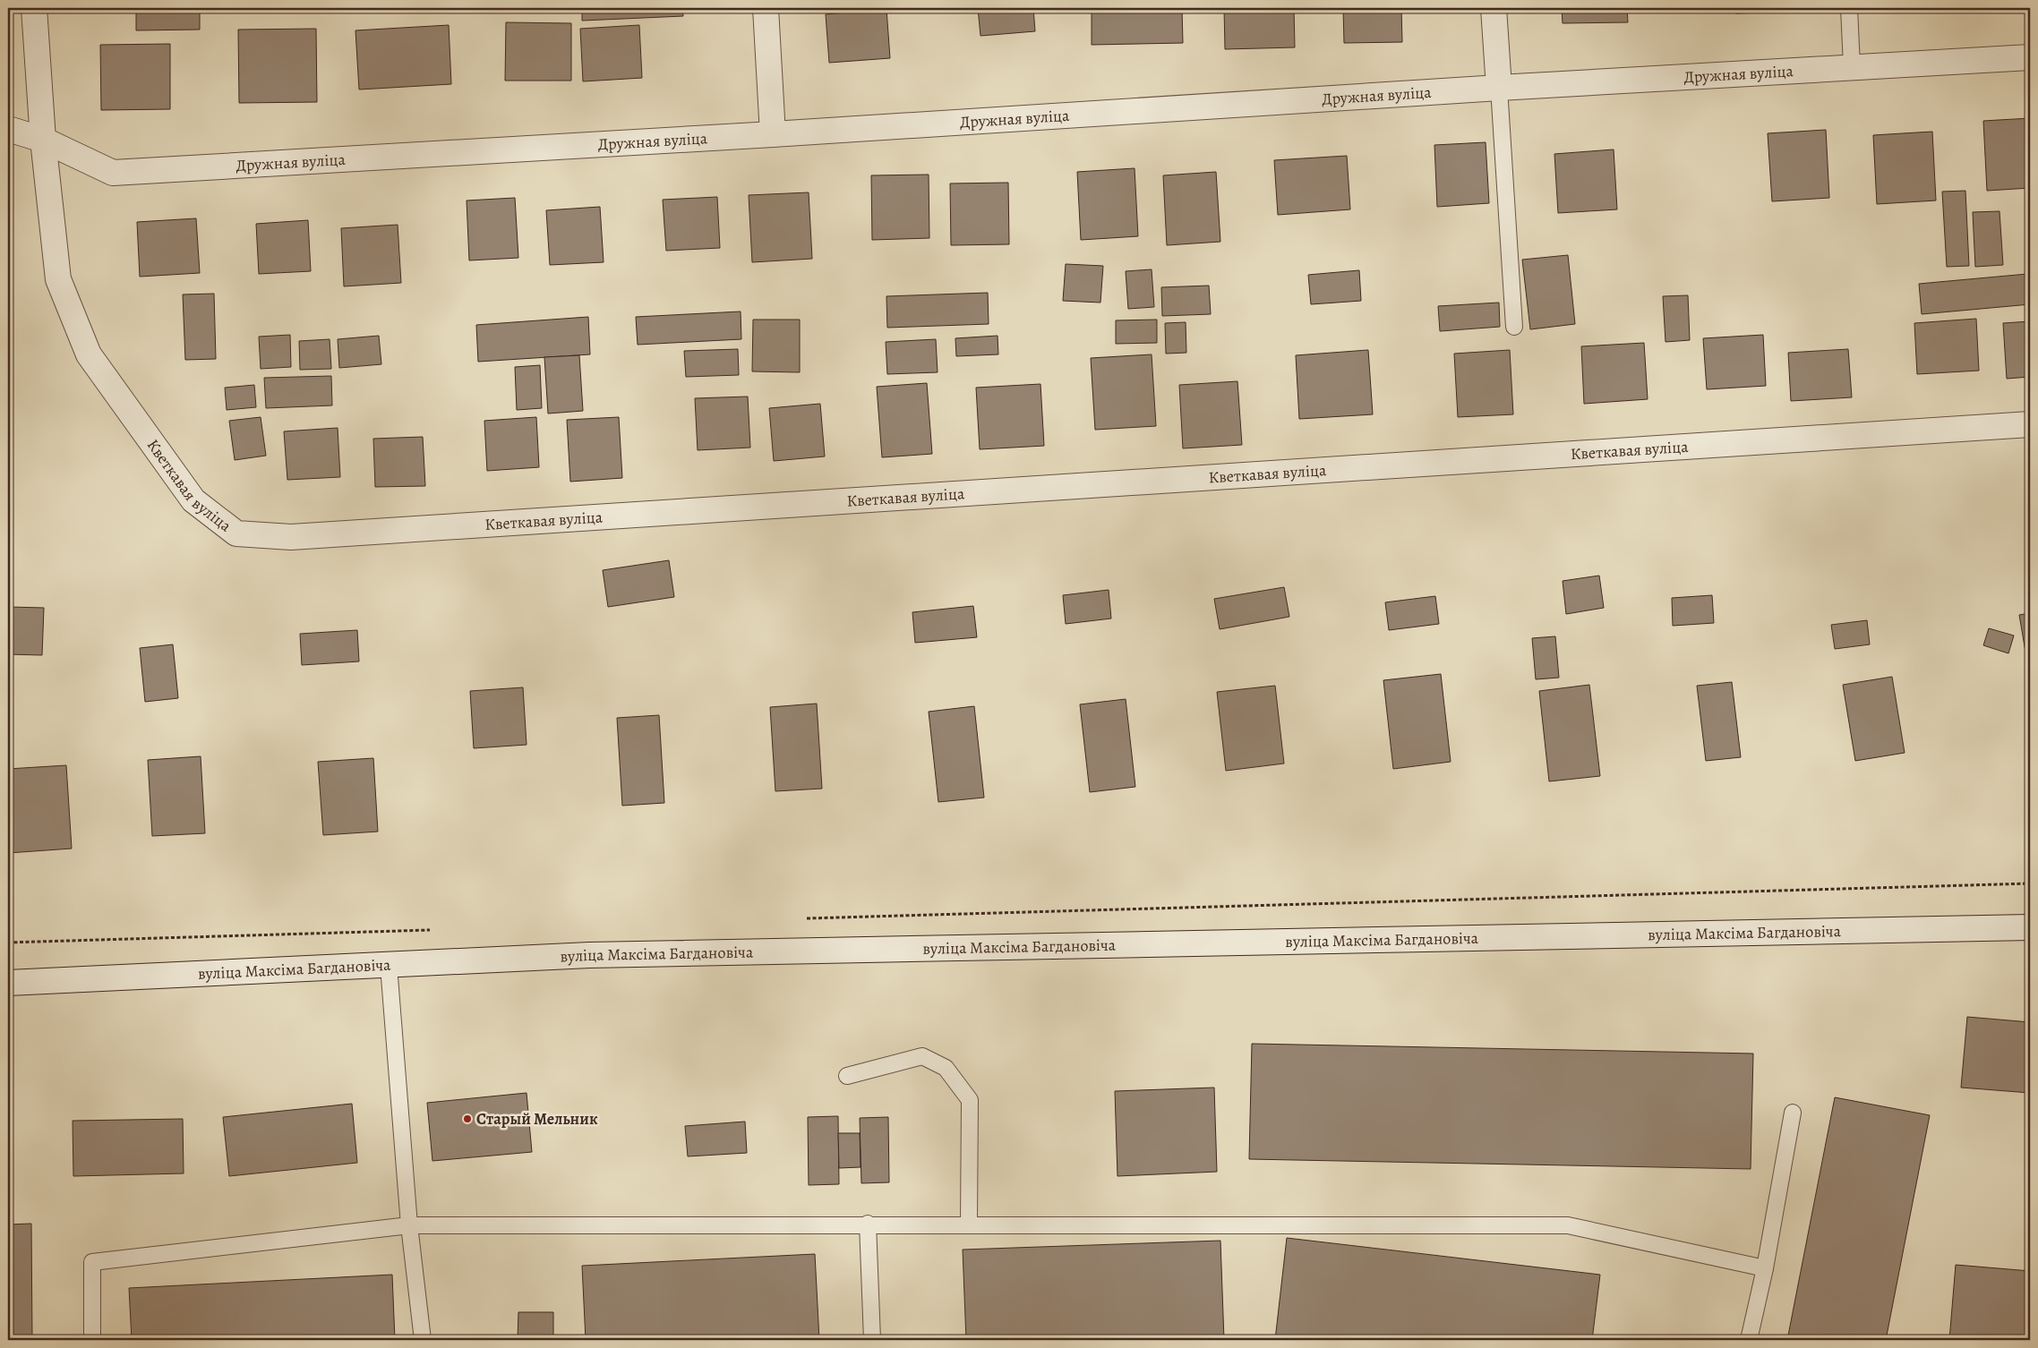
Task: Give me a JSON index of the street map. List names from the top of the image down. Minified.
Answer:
{"streets":{"street":["Дружная вуліца","Кветкавая вуліца","вуліца Максіма Багдановіча"]},"crossings":[["Дружная вуліца","Кветкавая вуліца"]],"places":["Старый Мельник"]}
